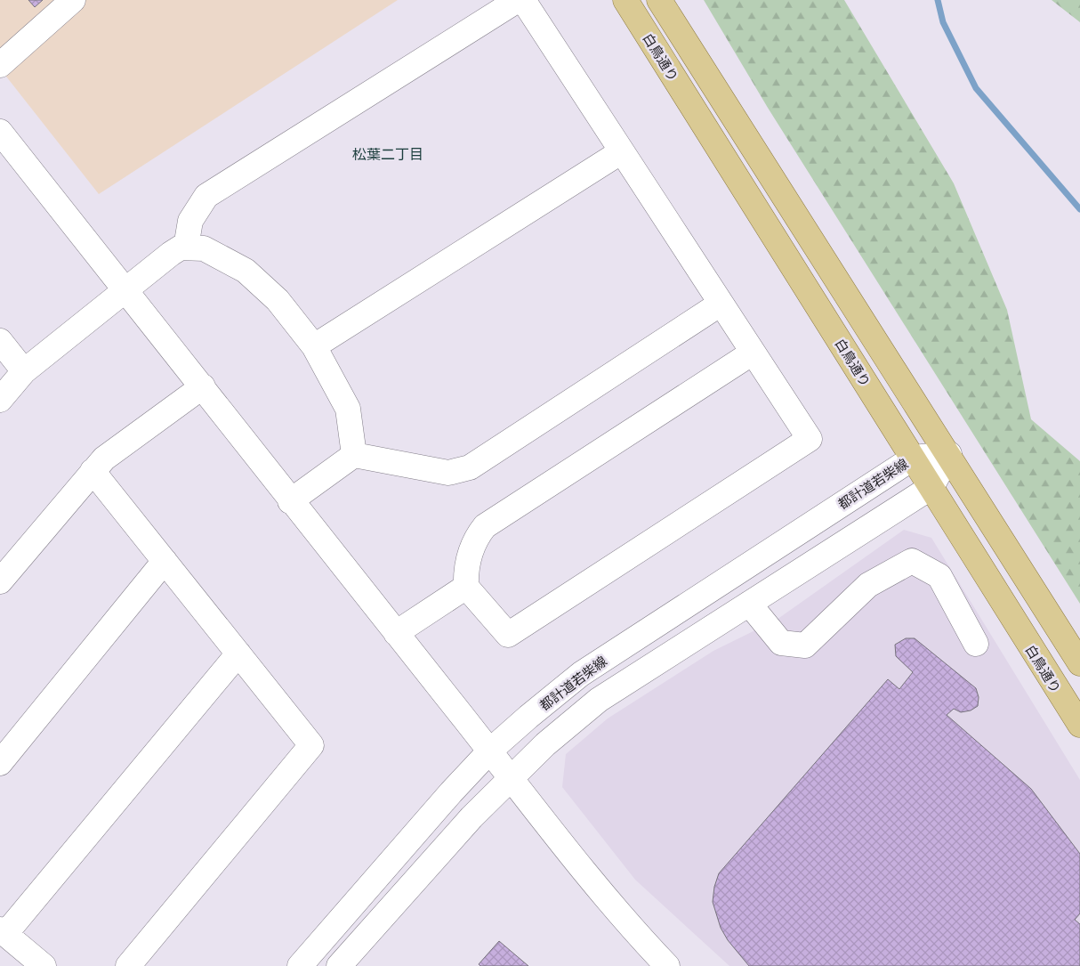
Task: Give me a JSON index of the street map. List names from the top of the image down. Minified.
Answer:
{"streets":{"main road":["白鳥通り"],"street":["都計道若柴線"]},"crossings":[["白鳥通り","都計道若柴線"]],"districts":["松葉二丁目"]}
